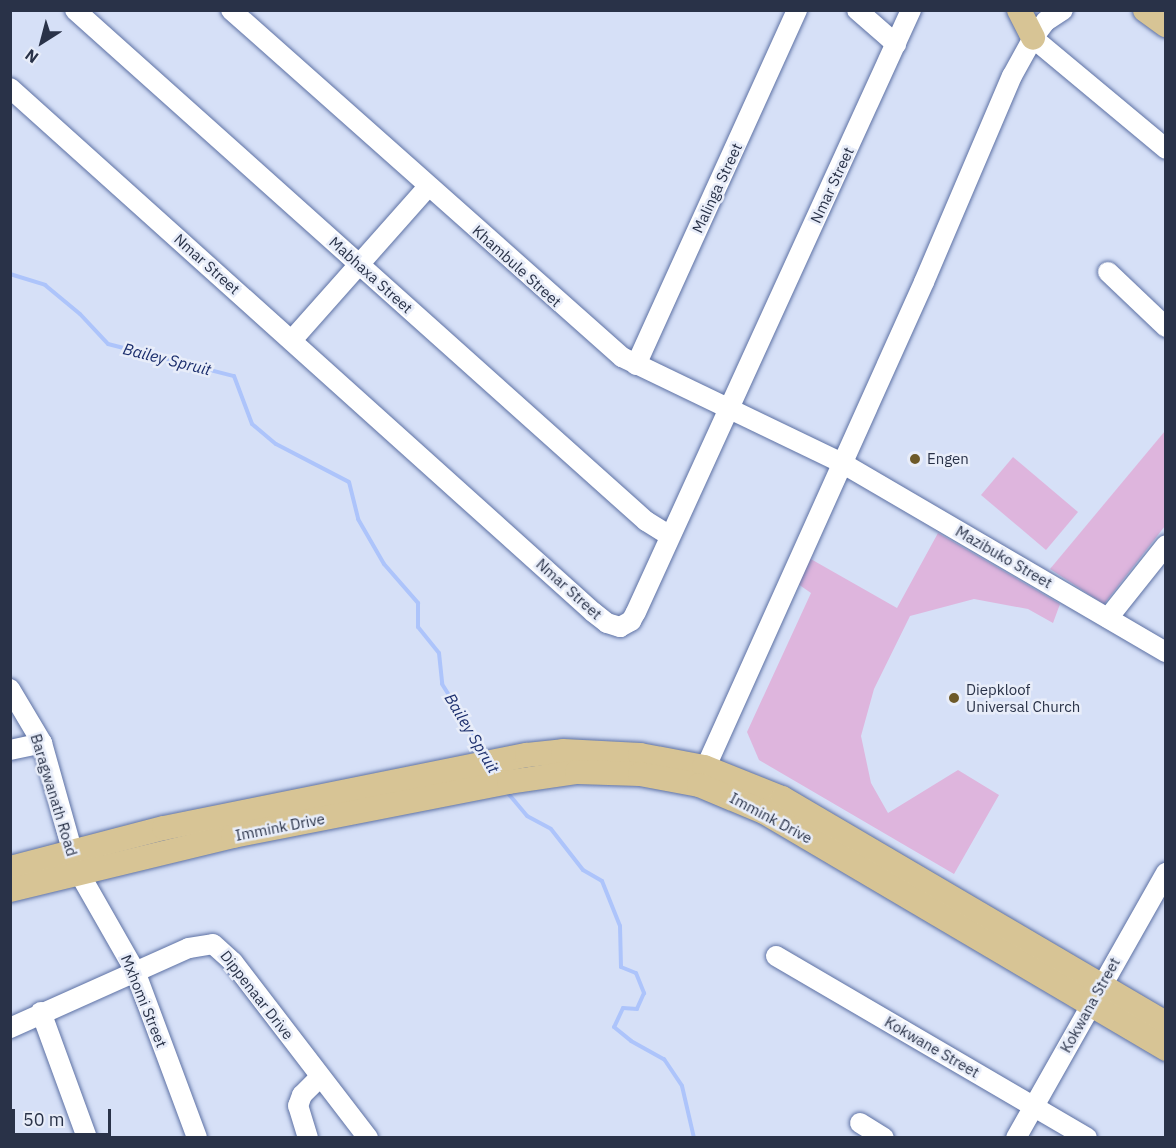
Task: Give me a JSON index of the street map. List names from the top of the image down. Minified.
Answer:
{"streets":{"main road":["Immink Drive"],"street":["Nmar Street","Malinga Street","Khambule Street","Mabhaxa Street","Mazibuko Street","Baragwanath Road","Dippenaar Drive","Mxhomi Street","Kokwana Street","Kokwane Street"]},"crossings":[["Nmar Street","Khambule Street"],["Nmar Street","Mabhaxa Street"],["Malinga Street","Khambule Street"],["Khambule Street","Mazibuko Street"],["Baragwanath Road","Immink Drive"],["Baragwanath Road","Mxhomi Street"],["Immink Drive","Mxhomi Street"],["Immink Drive","Kokwana Street"],["Dippenaar Drive","Mxhomi Street"],["Kokwana Street","Kokwane Street"]],"water":["Bailey Spruit"],"places":["Engen","Diepkloof Universal Church"],"scale_bar":"50 m","north":"bottom left"}
